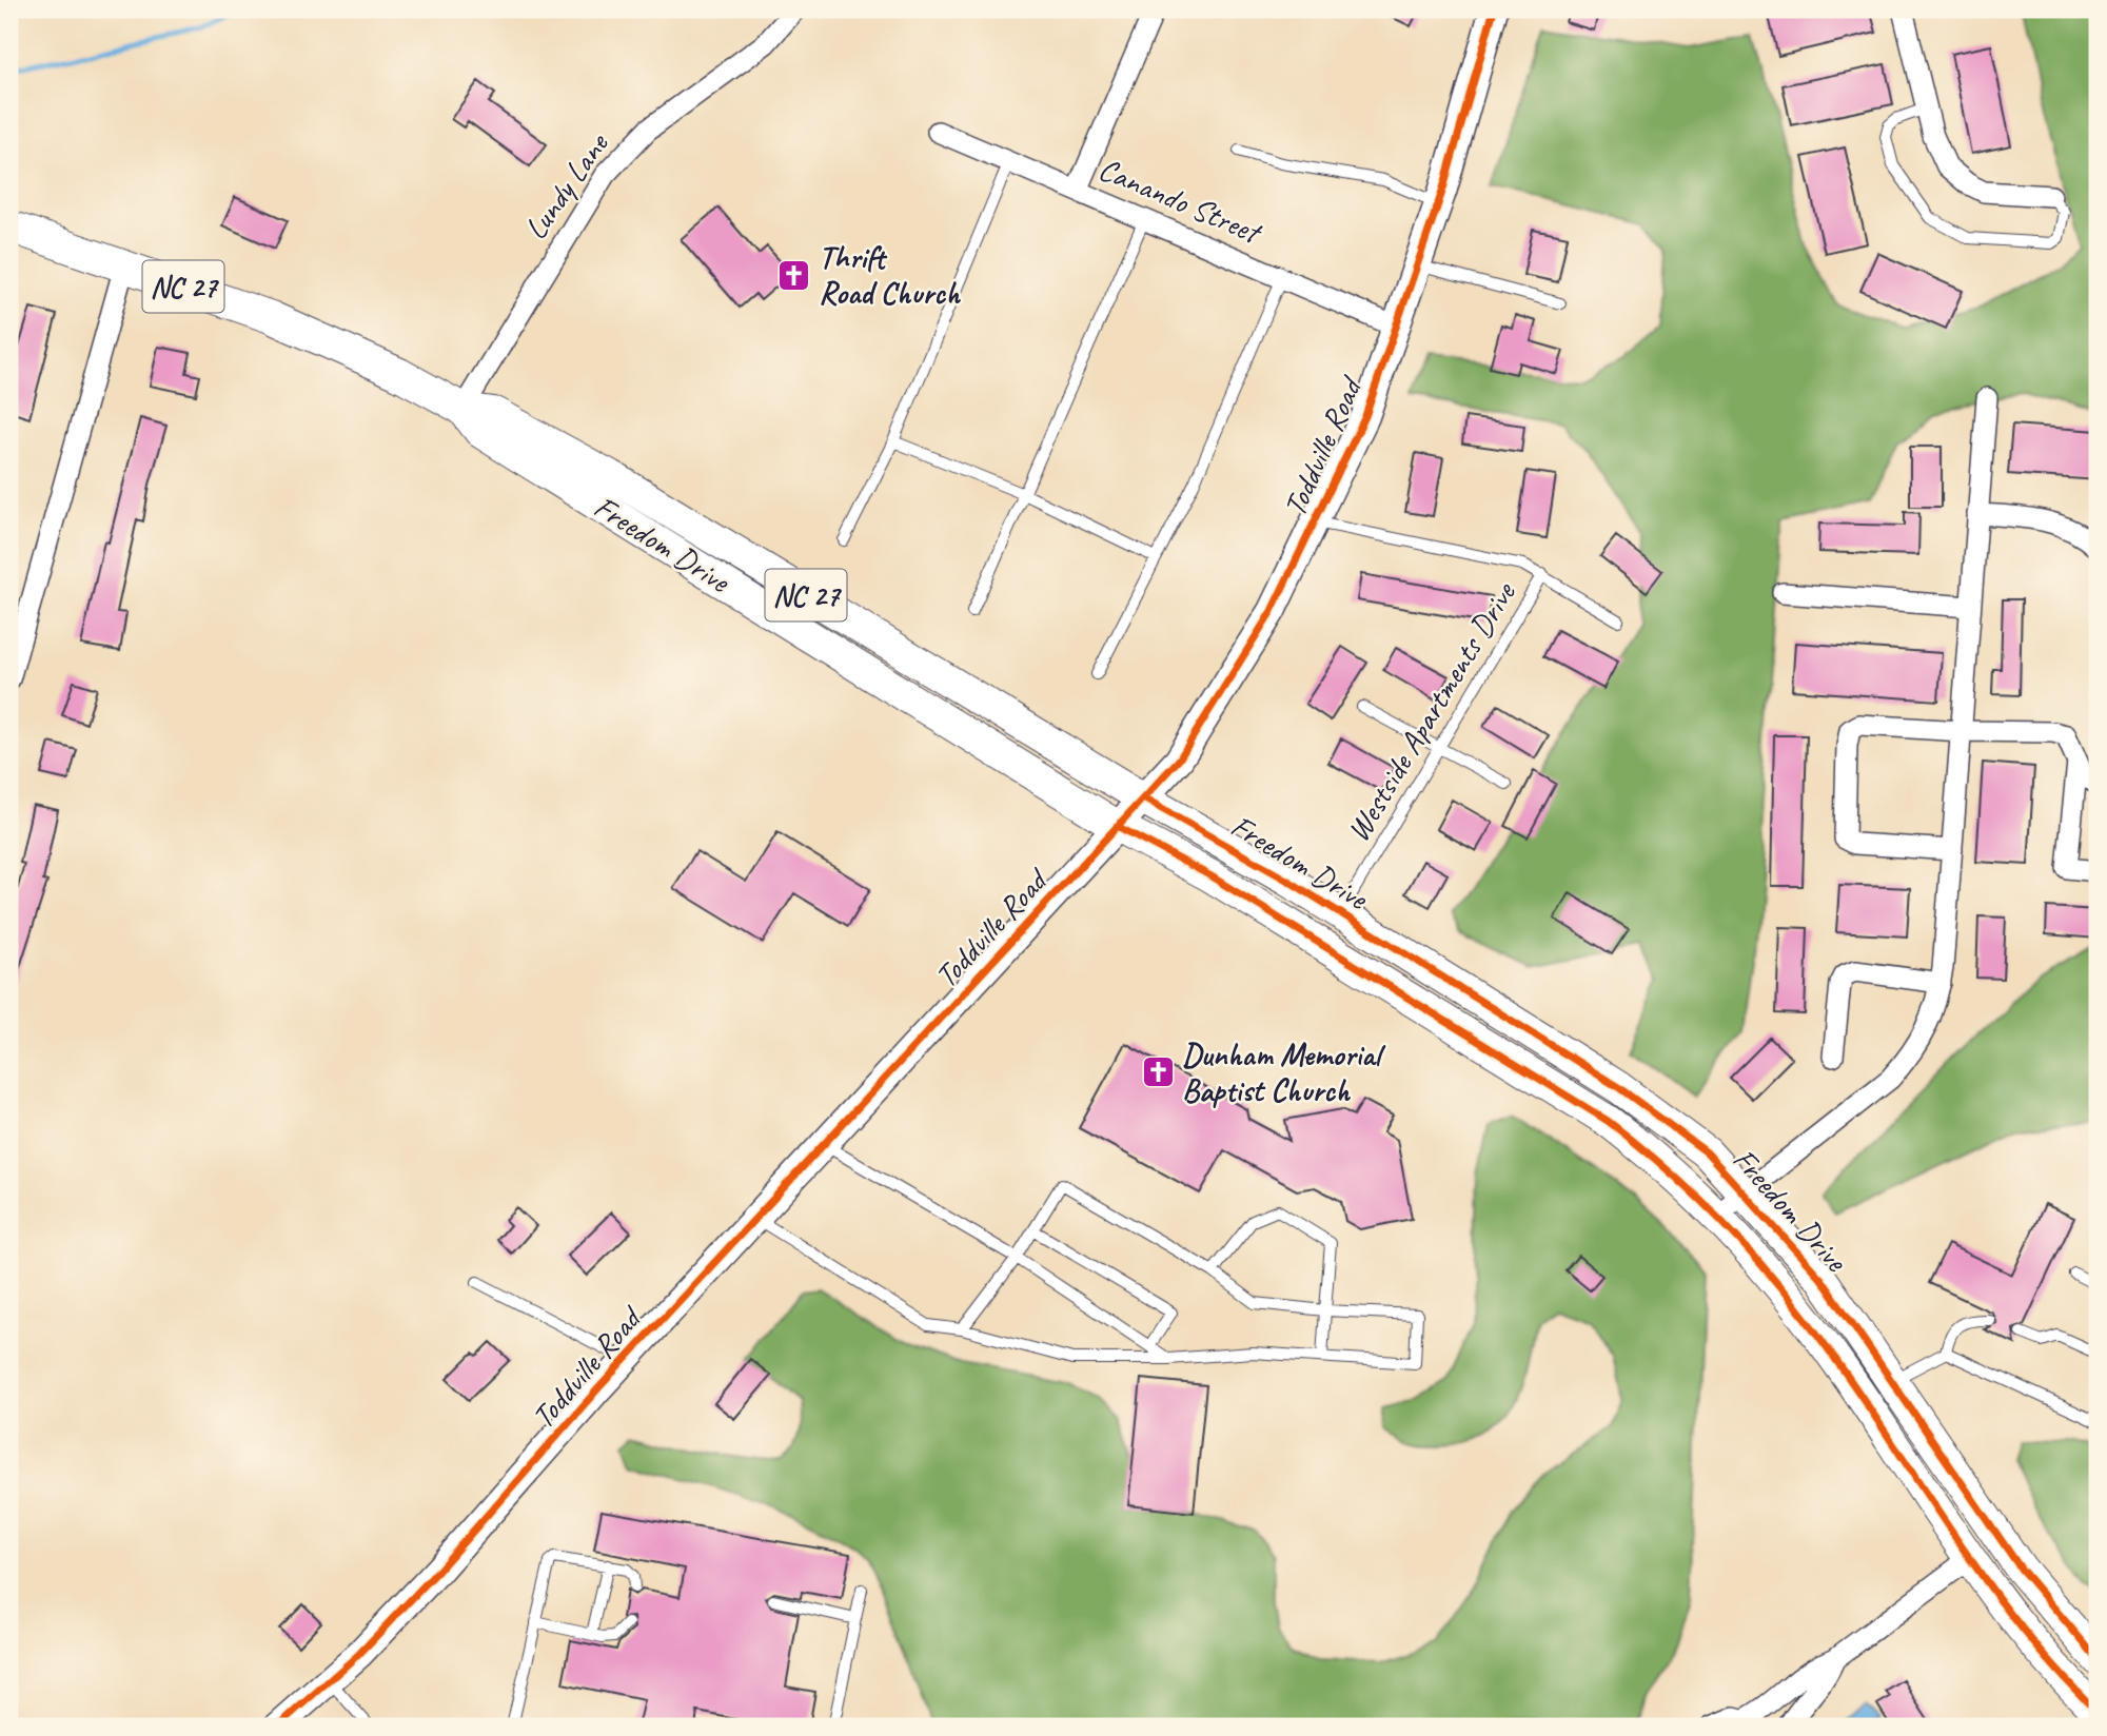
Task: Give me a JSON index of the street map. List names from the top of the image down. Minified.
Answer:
{"streets":{"main road":["NC 27","Freedom Drive"],"street":["Lundy Lane","Canando Street","Toddville Road"],"lane":["Westside Apartments Drive"]},"crossings":[["Lundy Lane","Freedom Drive"],["Canando Street","Toddville Road"],["Toddville Road","Freedom Drive"],["Freedom Drive","Westside Apartments Drive"]],"places":{"church":["Thrift Road Church","Dunham Memorial Baptist Church"]}}
